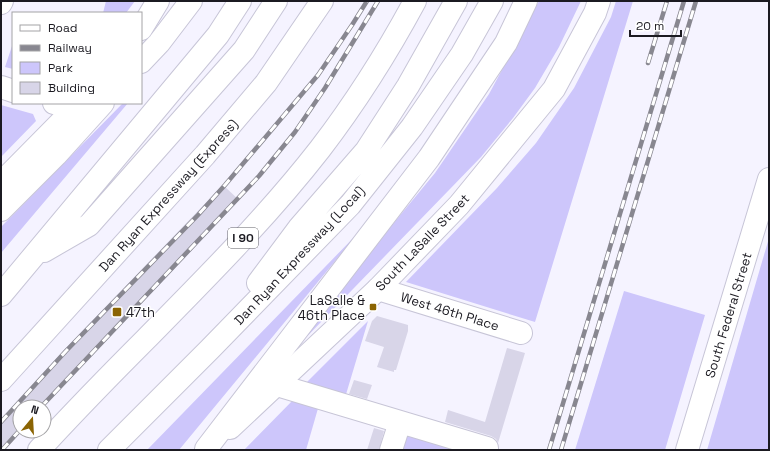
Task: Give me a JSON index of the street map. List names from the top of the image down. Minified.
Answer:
{"streets":{"main road":["Dan Ryan Expressway (Express)","I 90","South LaSalle Street","Dan Ryan Expressway (Local)","West 46th Place","South Federal Street"]},"crossings":[["South LaSalle Street","West 46th Place"]],"places":{"transit":["LaSalle & 46th Place","47th"]},"legend":["Road","Railway","Park","Building"],"scale_bar":"20 m","north":"top"}
